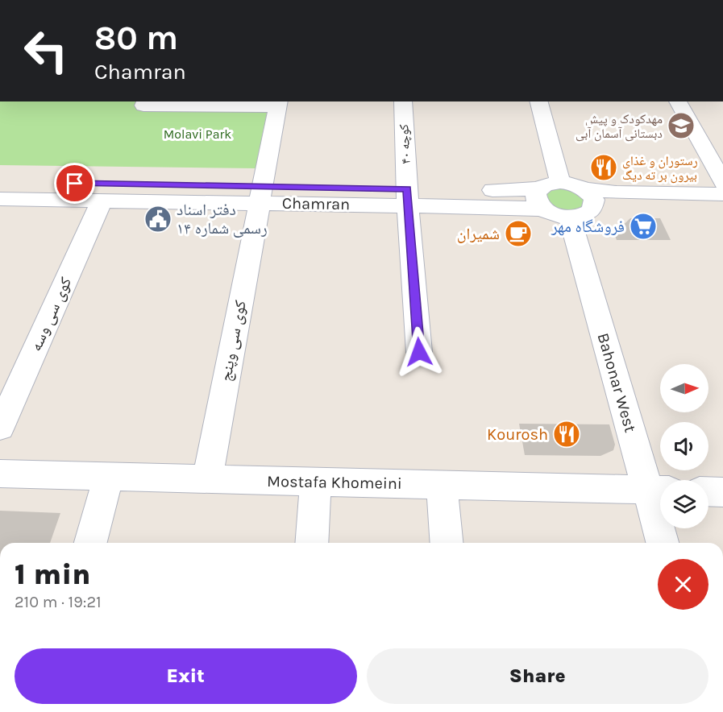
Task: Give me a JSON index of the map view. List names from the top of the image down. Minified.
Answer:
{"streets":{"street":["کوچه ۴۰","Chamran","کوی سی وسه","کوی سی وپنج","Bahonar West","Mostafa Khomeini"]},"crossings":[["کوچه ۴۰","Chamran"],["Chamran","کوی سی وسه"],["Chamran","کوی سی وپنج"],["Chamran","Bahonar West"],["کوی سی وپنج","Mostafa Khomeini"],["Bahonar West","Mostafa Khomeini"]],"parks":["Molavi Park"],"places":{"school or university":["مهدکودک و پیش دبستانی آسمان آبی"],"restaurant":["رستوران و غذای بیرون بر ته دیگ","Kourosh"],"public building":["دفتر اسناد رسمی شماره ۱۴"],"supermarket":["فروشگاه مهر"],"cafe":["شمیران"]},"north":"right","page":{"turn":["80 m","Chamran"],"heading":["1 min","210 m · 19:21"],"buttons":["Exit","Share"]}}
